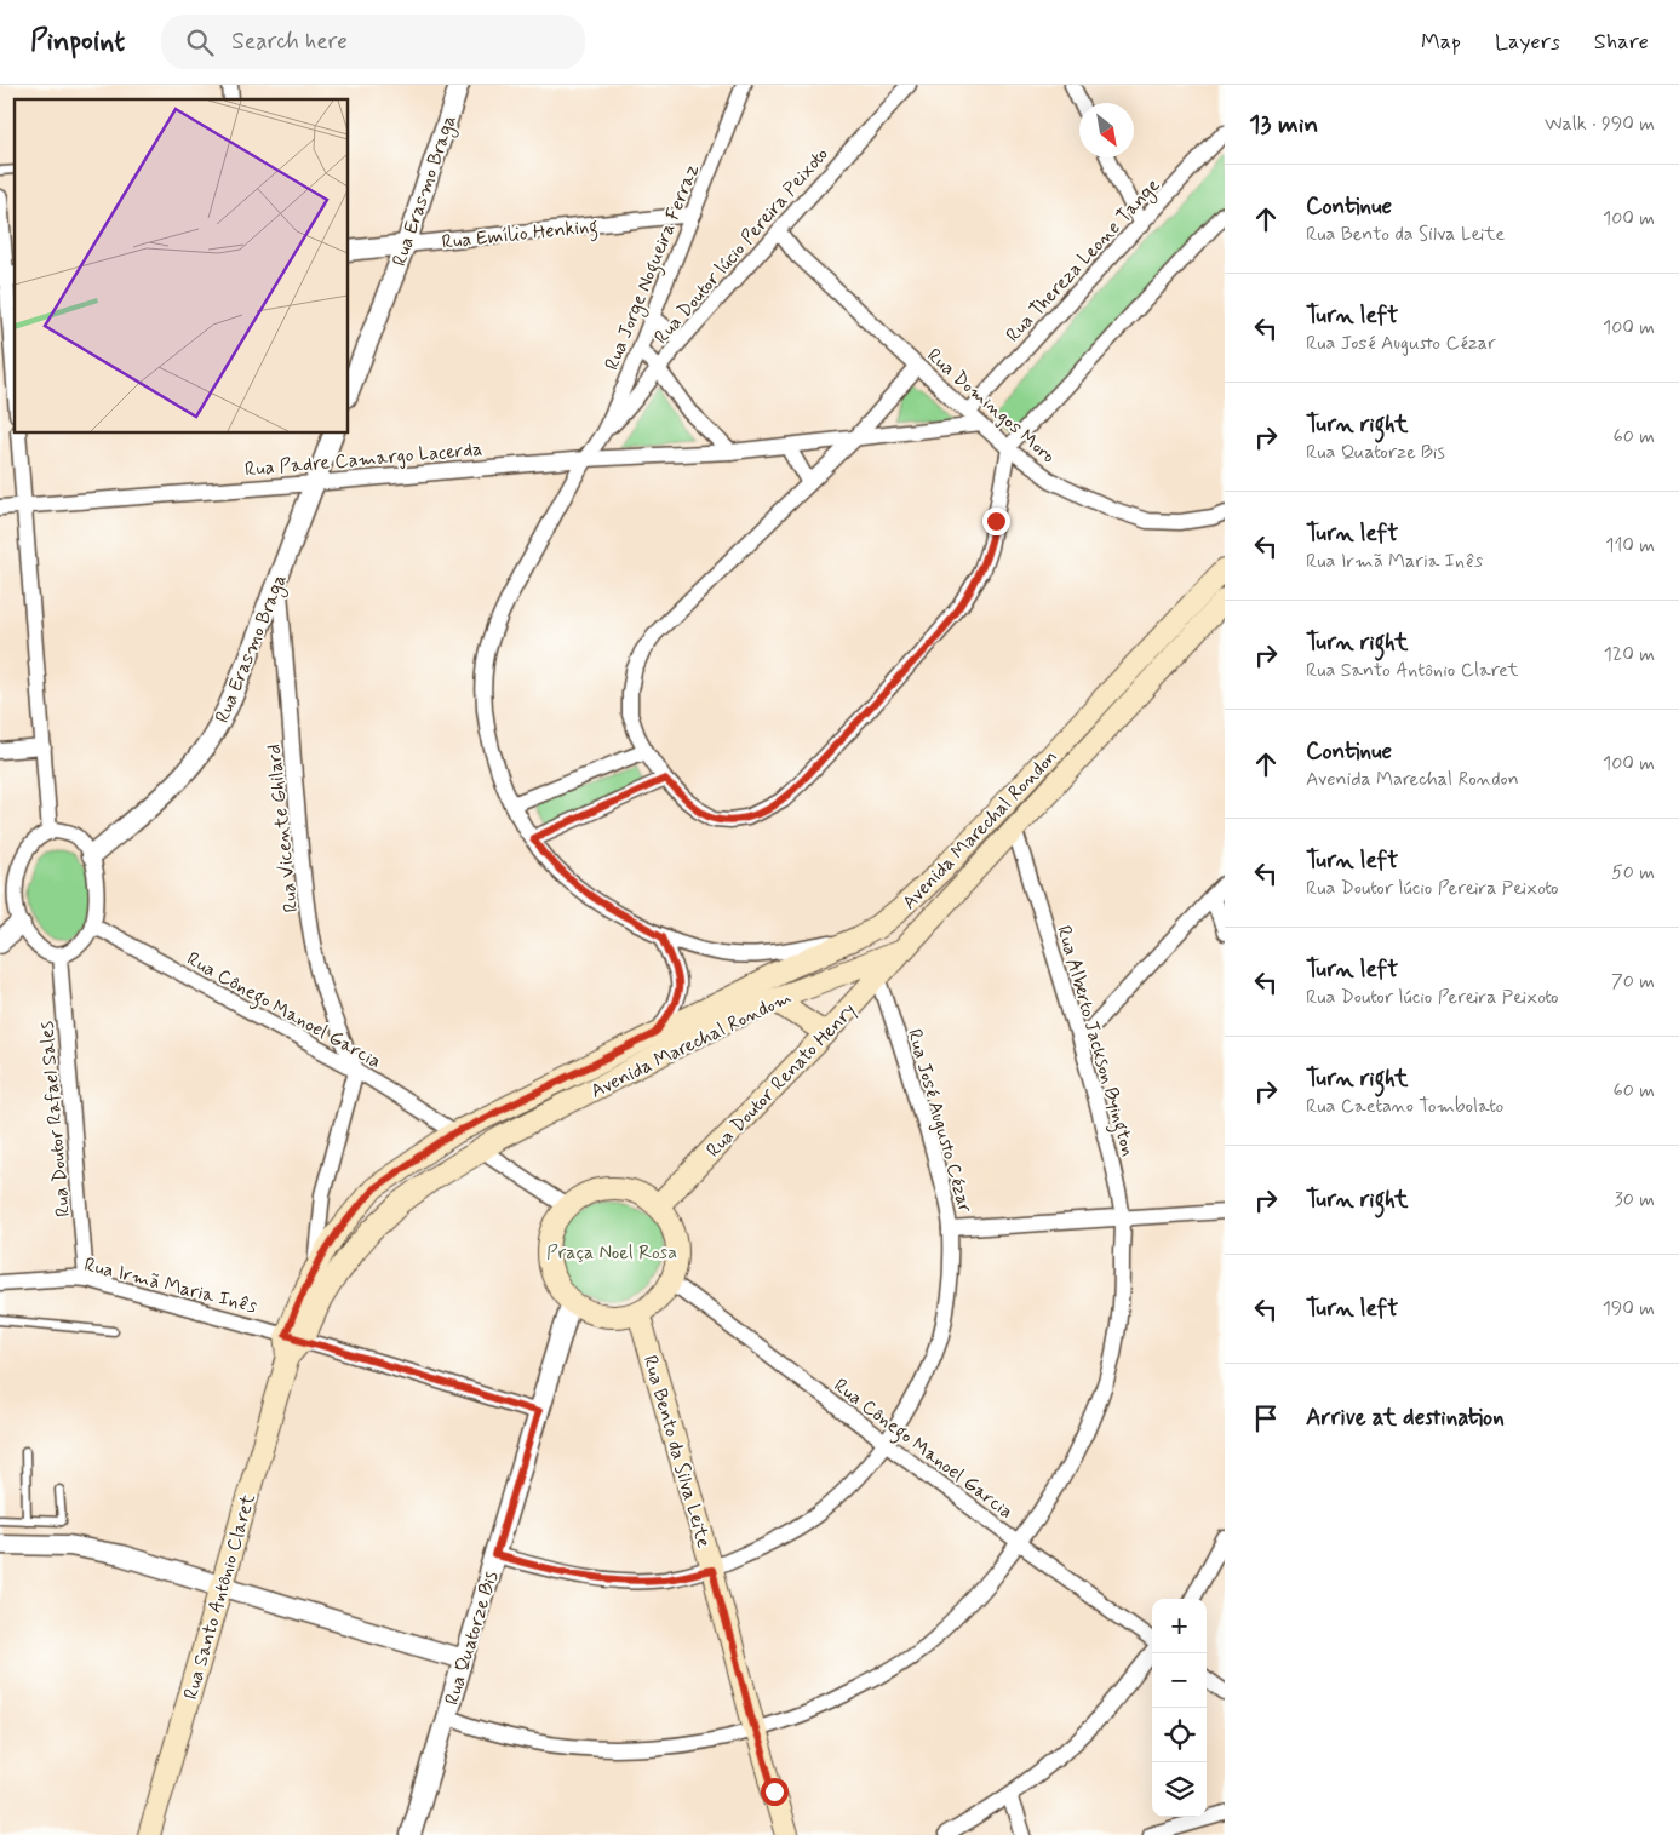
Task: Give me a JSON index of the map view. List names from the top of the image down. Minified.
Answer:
{"streets":{"main road":["Avenida Marechal Rondon","Avenida Marechal Rondom","Rua Doutor Renato Henry","Rua Bento da Silva Leite","Rua Santo Antônio Claret"],"street":["Rua Erasmo Braga","Rua Emílio Henking","Rua Doutor lúcio Pereira Peixoto","Rua Thereza Leone Tange","Rua Jorge Nogueira Ferraz","Rua Domingos Moro","Rua Padre Camargo Lacerda","Rua Vicente Ghilard","Rua Cônego Manoel Garcia","Rua Alberto Jackson Byington","Rua Doutor Rafael Sales","Rua José Augusto Cézar","Rua Irmã Maria Inês","Rua Quatorze Bis"]},"crossings":[["Rua Erasmo Braga","Rua Emílio Henking"],["Rua Erasmo Braga","Rua Padre Camargo Lacerda"],["Rua Erasmo Braga","Rua Vicente Ghilard"],["Rua Erasmo Braga","Rua Cônego Manoel Garcia"],["Rua Erasmo Braga","Rua Doutor Rafael Sales"],["Rua Emílio Henking","Rua Jorge Nogueira Ferraz"],["Rua Doutor lúcio Pereira Peixoto","Rua Jorge Nogueira Ferraz"],["Rua Doutor lúcio Pereira Peixoto","Rua Domingos Moro"],["Rua Thereza Leone Tange","Rua Domingos Moro"],["Rua Jorge Nogueira Ferraz","Rua Padre Camargo Lacerda"],["Rua Domingos Moro","Rua Padre Camargo Lacerda"],["Rua Vicente Ghilard","Rua Cônego Manoel Garcia"],["Avenida Marechal Rondon","Rua Cônego Manoel Garcia"],["Avenida Marechal Rondon","Rua Santo Antônio Claret"],["Rua Cônego Manoel Garcia","Rua Alberto Jackson Byington"],["Rua Cônego Manoel Garcia","Rua Doutor Renato Henry"],["Rua Cônego Manoel Garcia","Rua Doutor Rafael Sales"],["Rua Cônego Manoel Garcia","Rua José Augusto Cézar"],["Rua Cônego Manoel Garcia","Rua Bento da Silva Leite"],["Rua Cônego Manoel Garcia","Rua Santo Antônio Claret"],["Rua Cônego Manoel Garcia","Rua Quatorze Bis"],["Rua Alberto Jackson Byington","Avenida Marechal Rondom"],["Rua Alberto Jackson Byington","Rua Bento da Silva Leite"],["Rua Alberto Jackson Byington","Rua Quatorze Bis"],["Avenida Marechal Rondom","Rua Doutor Renato Henry"],["Rua Doutor Renato Henry","Rua José Augusto Cézar"],["Rua Doutor Renato Henry","Rua Bento da Silva Leite"],["Rua Doutor Renato Henry","Rua Quatorze Bis"],["Rua Doutor Rafael Sales","Rua Irmã Maria Inês"],["Rua José Augusto Cézar","Rua Bento da Silva Leite"],["Rua José Augusto Cézar","Rua Quatorze Bis"],["Rua Irmã Maria Inês","Rua Santo Antônio Claret"],["Rua Irmã Maria Inês","Rua Quatorze Bis"],["Rua Bento da Silva Leite","Rua Quatorze Bis"]],"parks":["Praça Noel Rosa"],"north":"bottom right","page":{"header":"Pinpoint","search":"Search here","nav":["Map","Layers","Share"],"heading":["13 min","Walk · 990 m"],"list":[["Continue","Rua Bento da Silva Leite","100 m"],["Turn left","Rua José Augusto Cézar","100 m"],["Turn right","Rua Quatorze Bis","60 m"],["Turn left","Rua Irmã Maria Inês","110 m"],["Turn right","Rua Santo Antônio Claret","120 m"],["Continue","Avenida Marechal Rondon","100 m"],["Turn left","Rua Doutor lúcio Pereira Peixoto","50 m"],["Turn left","Rua Doutor lúcio Pereira Peixoto","70 m"],["Turn right","Rua Caetano Tombolato","60 m"],["Turn right","30 m"],["Turn left","190 m"],"Arrive at destination"],"map_buttons":["+","−"]}}
